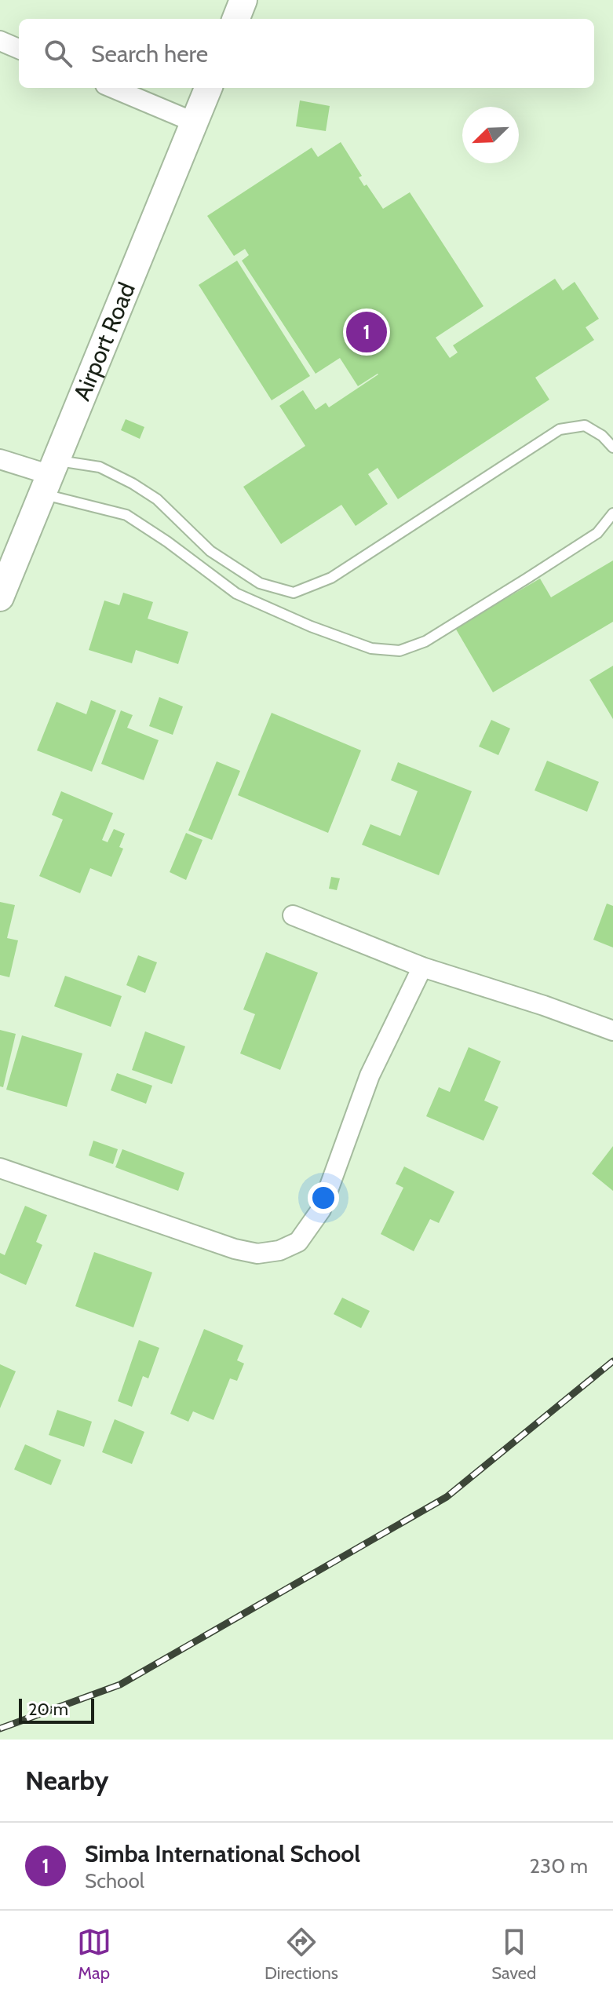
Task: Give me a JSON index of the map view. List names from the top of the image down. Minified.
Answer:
{"streets":{"street":["Airport Road"]},"scale_bar":"20 m","north":"bottom left","page":{"search":"Search here","pins":"1","scale":"20 m","heading":"Nearby","list":[{"mark":"1","name":"Simba International School","note":"School","value":"230 m"}],"nav":["Map","Directions","Saved"]}}
